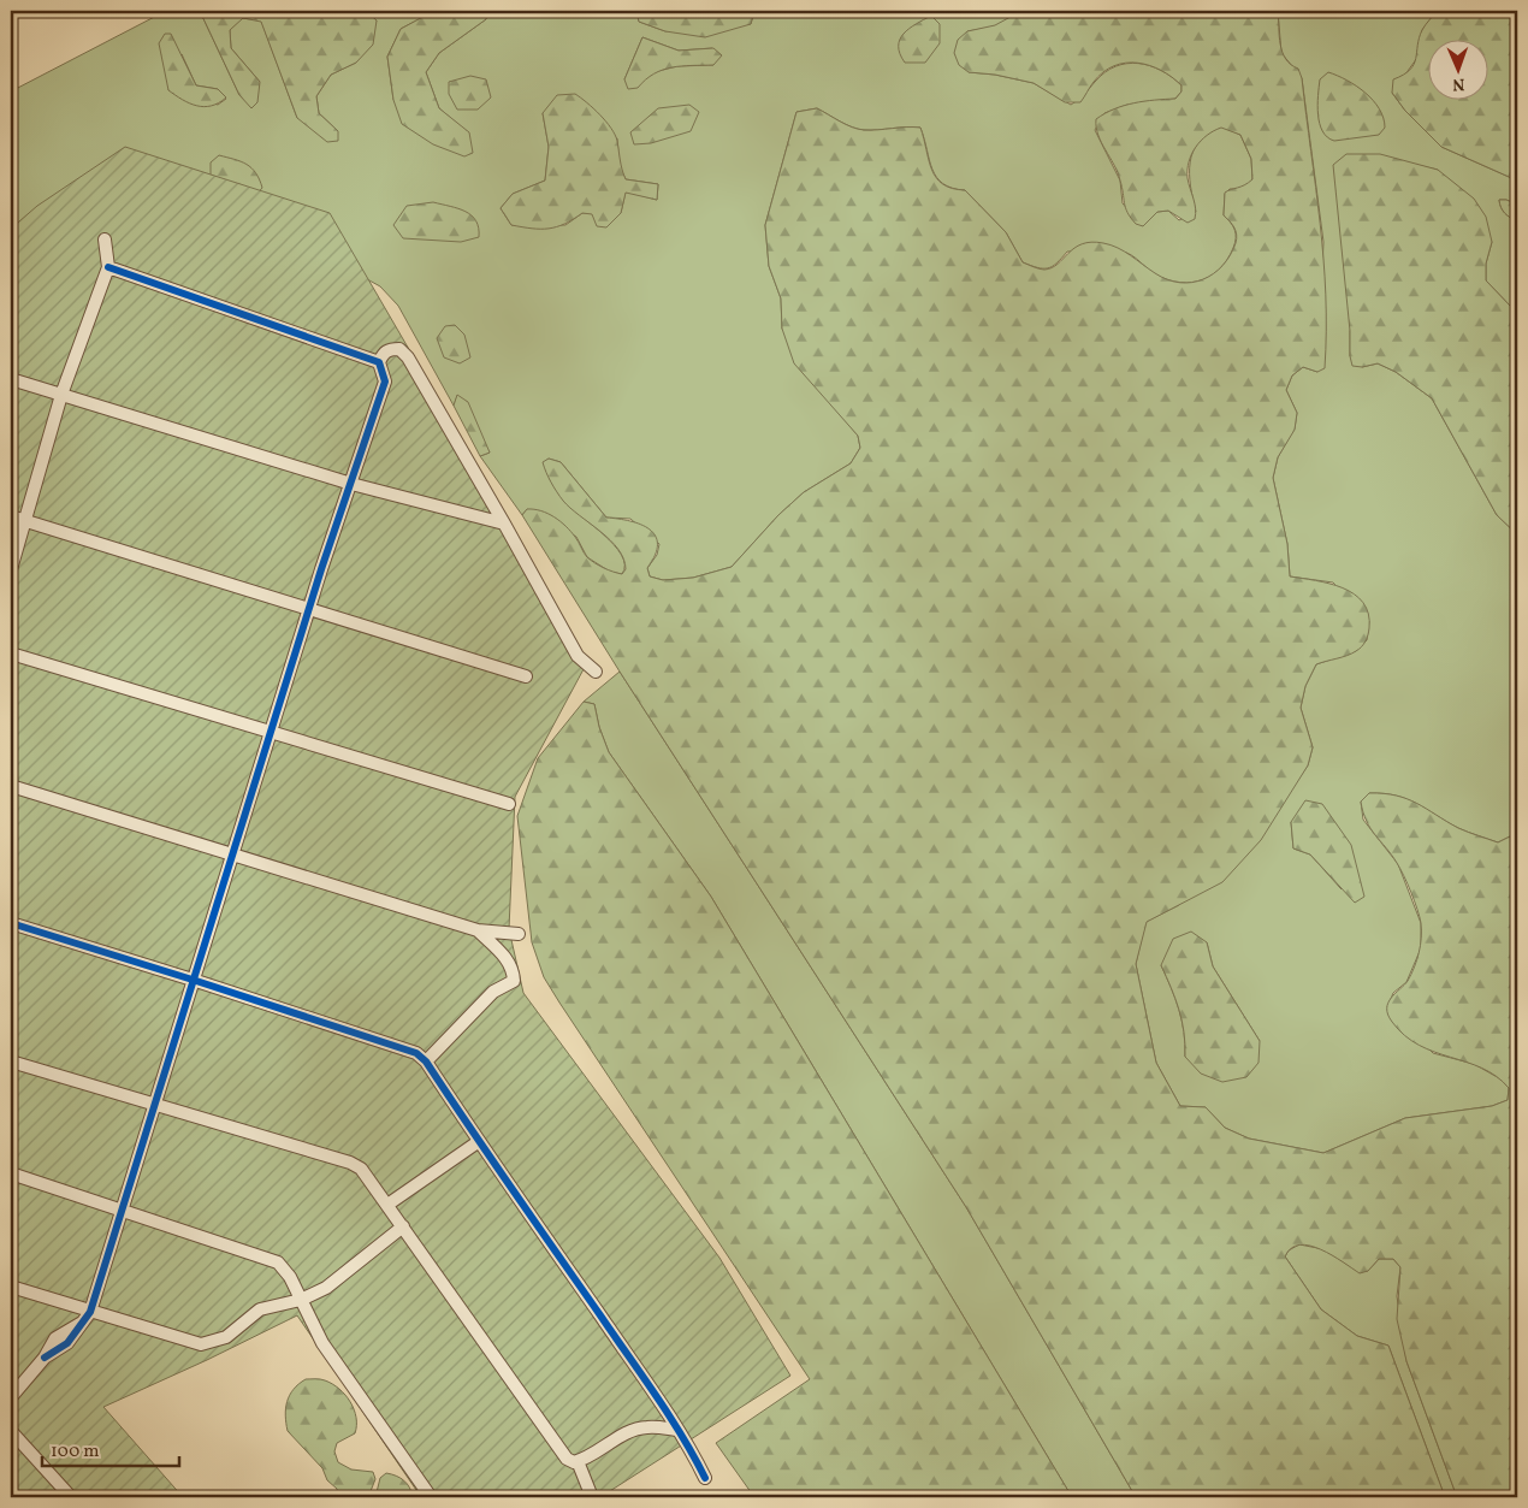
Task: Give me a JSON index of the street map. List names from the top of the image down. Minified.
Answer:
{"scale_bar":"100 m","north":"bottom"}
